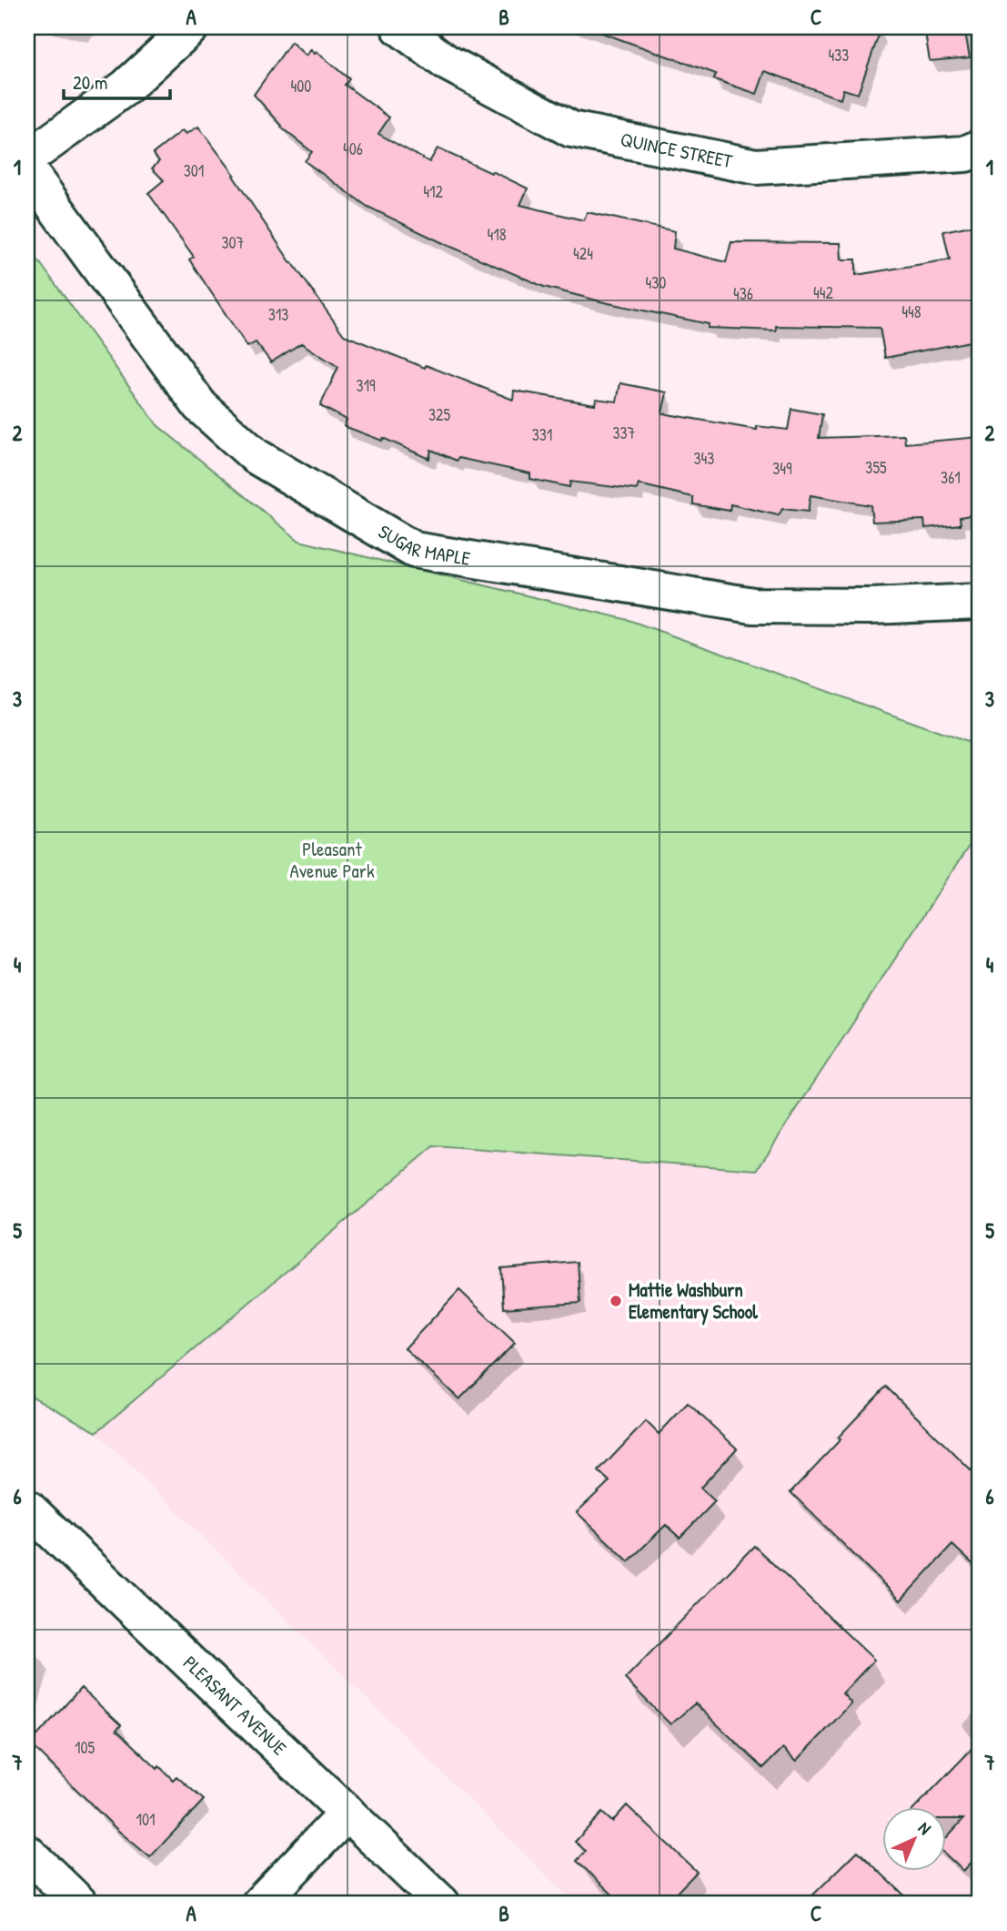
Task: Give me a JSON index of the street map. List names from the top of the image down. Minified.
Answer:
{"streets":{"street":["QUINCE STREET","SUGAR MAPLE","PLEASANT AVENUE"]},"parks":["Pleasant Avenue Park"],"places":["Mattie Washburn Elementary School"],"house_numbers":["433","400","406","301","412","418","307","424","430","442","436","448","313","319","325","337","331","343","355","349","361","105","101"],"scale_bar":"20 m","north":"top right","grid":{"columns":["A","B","C"],"rows":["1","2","3","4","5","6","7"]}}
